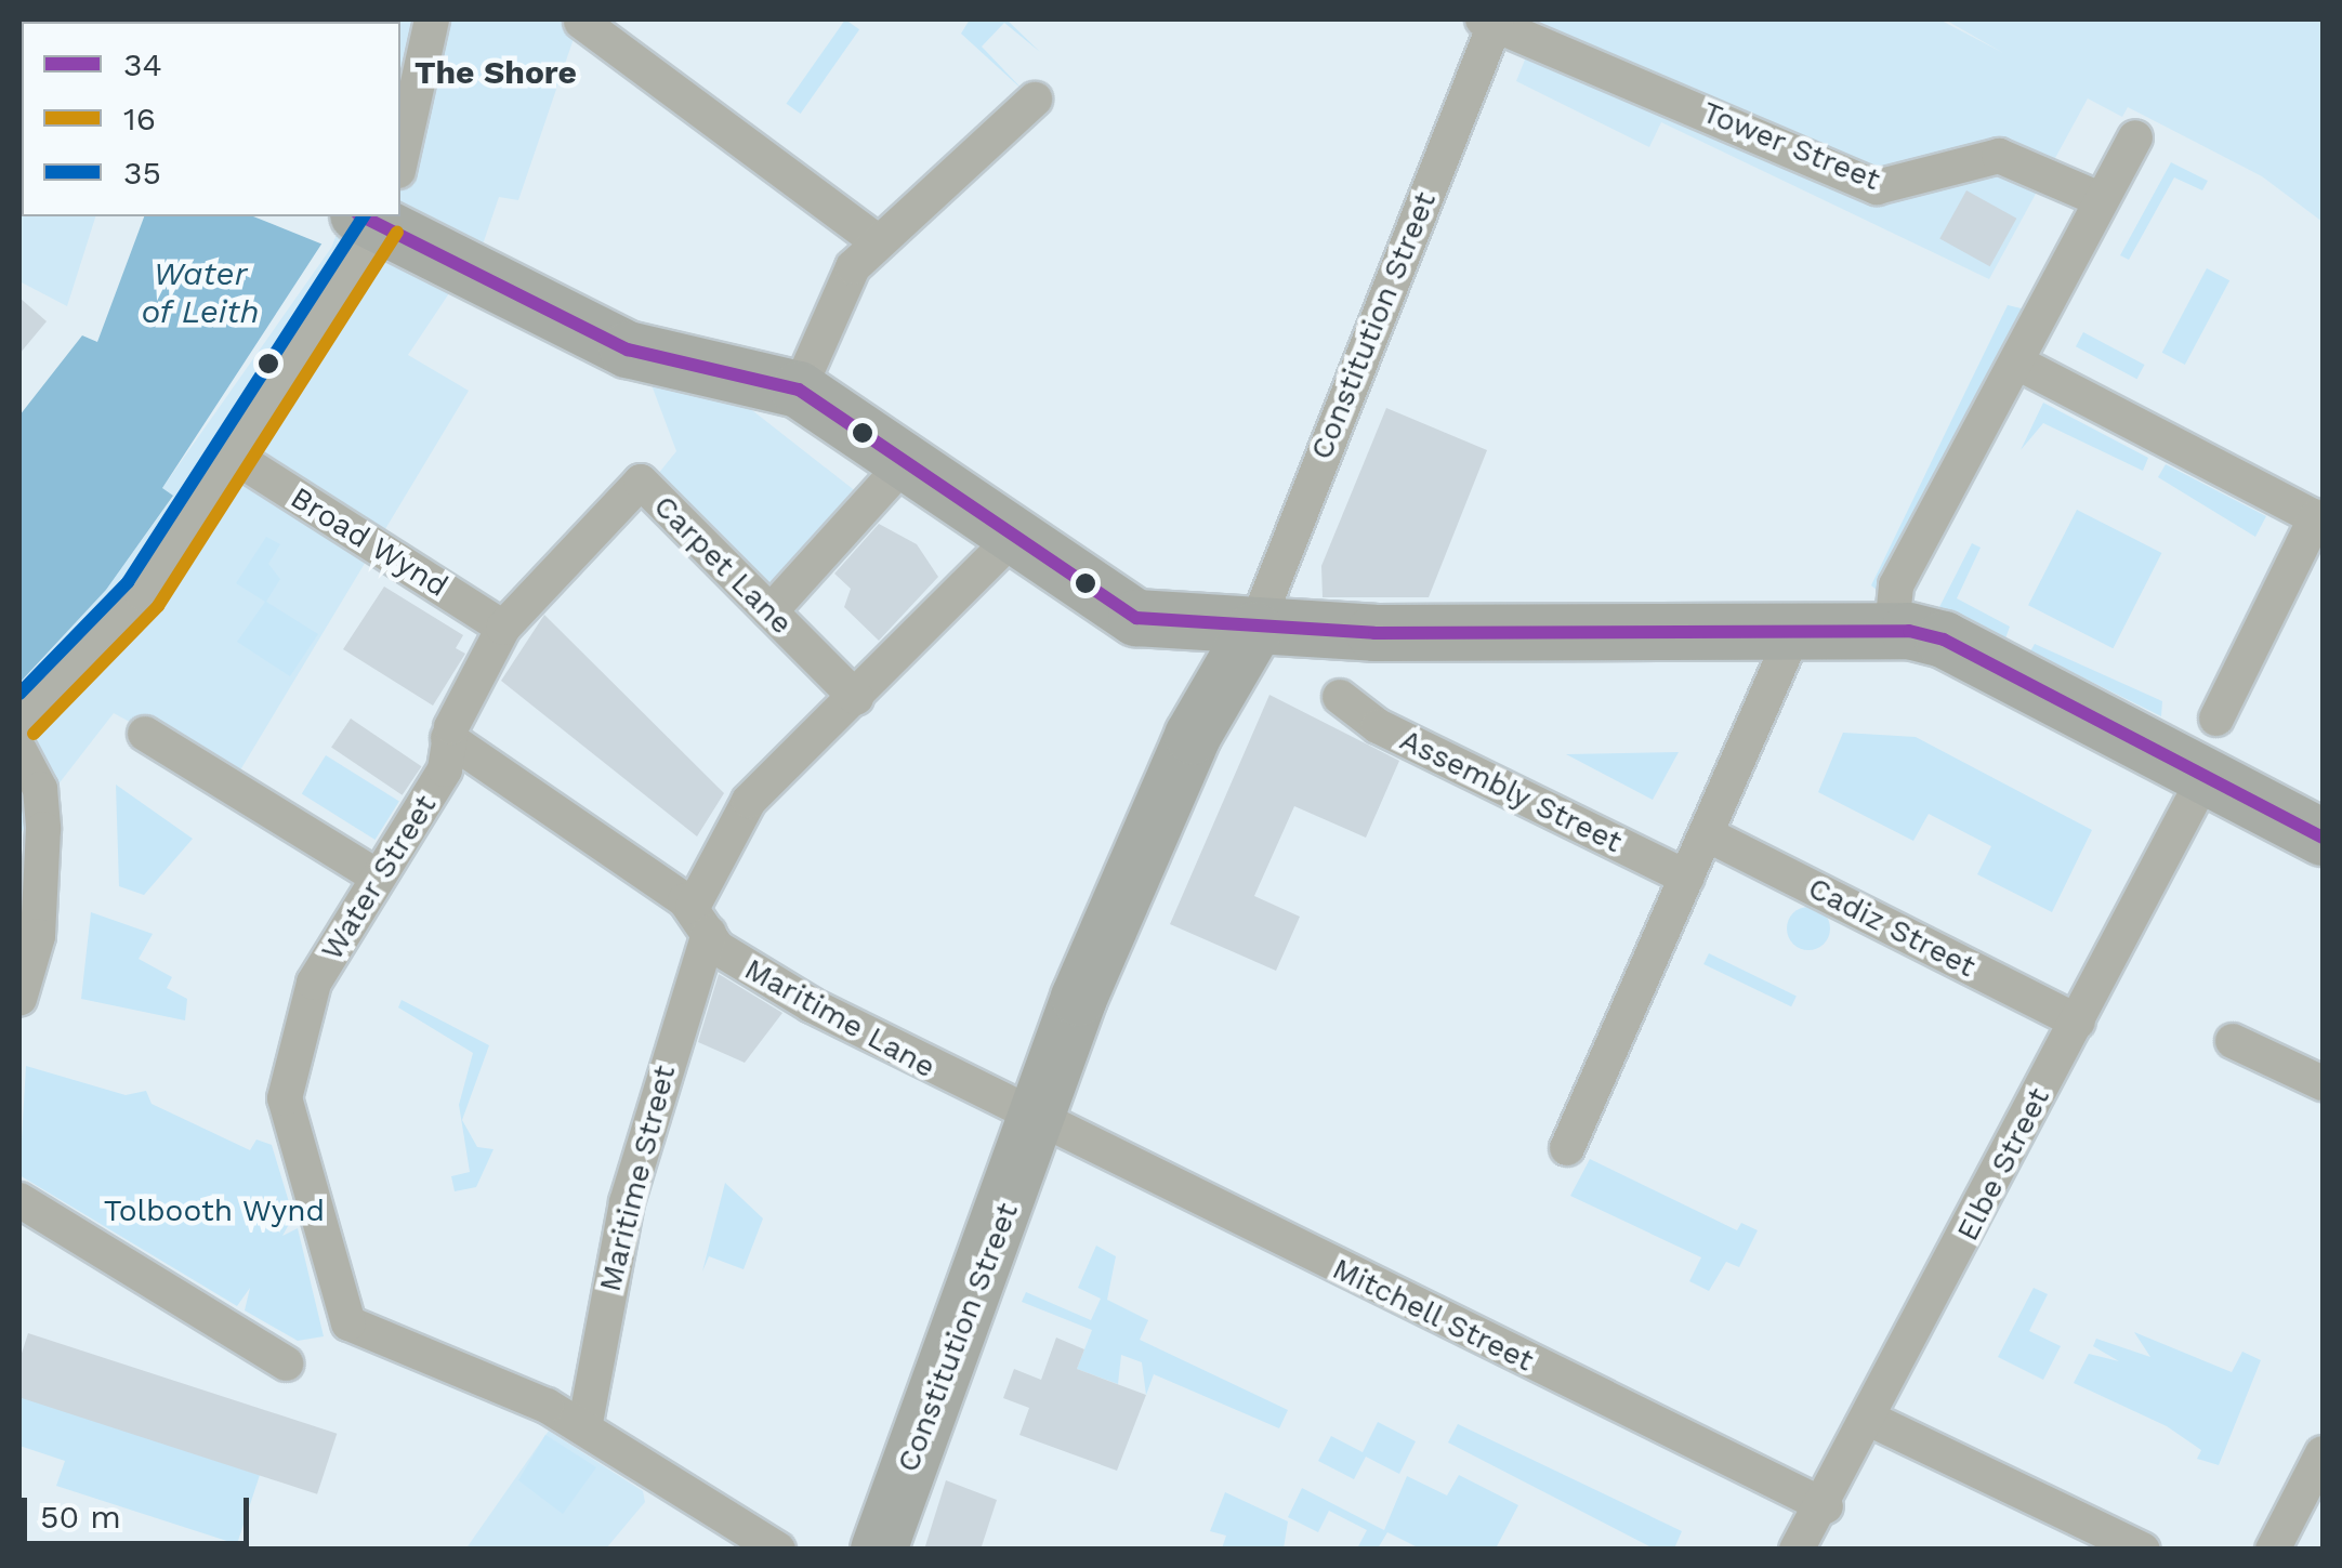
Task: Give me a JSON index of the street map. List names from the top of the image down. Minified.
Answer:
{"streets":{"main road":["Constitution Street"],"street":["Tower Street","Broad Wynd","Carpet Lane","Assembly Street","Water Street","Cadiz Street","Maritime Lane","Elbe Street","Maritime Street","Mitchell Street"]},"crossings":[["Tower Street","Constitution Street"],["Constitution Street","Maritime Lane"],["Constitution Street","Mitchell Street"],["Broad Wynd","Carpet Lane"],["Broad Wynd","Water Street"],["Carpet Lane","Water Street"],["Carpet Lane","Maritime Street"],["Water Street","Maritime Lane"],["Water Street","Maritime Street"],["Cadiz Street","Elbe Street"],["Maritime Lane","Maritime Street"],["Maritime Lane","Mitchell Street"],["Elbe Street","Mitchell Street"]],"districts":["The Shore"],"water":["Water of Leith"],"parks":["Tolbooth Wynd"],"lines":["transit line 34","transit line 35","transit line 16"],"legend":["34","16","35"],"scale_bar":"50 m"}
